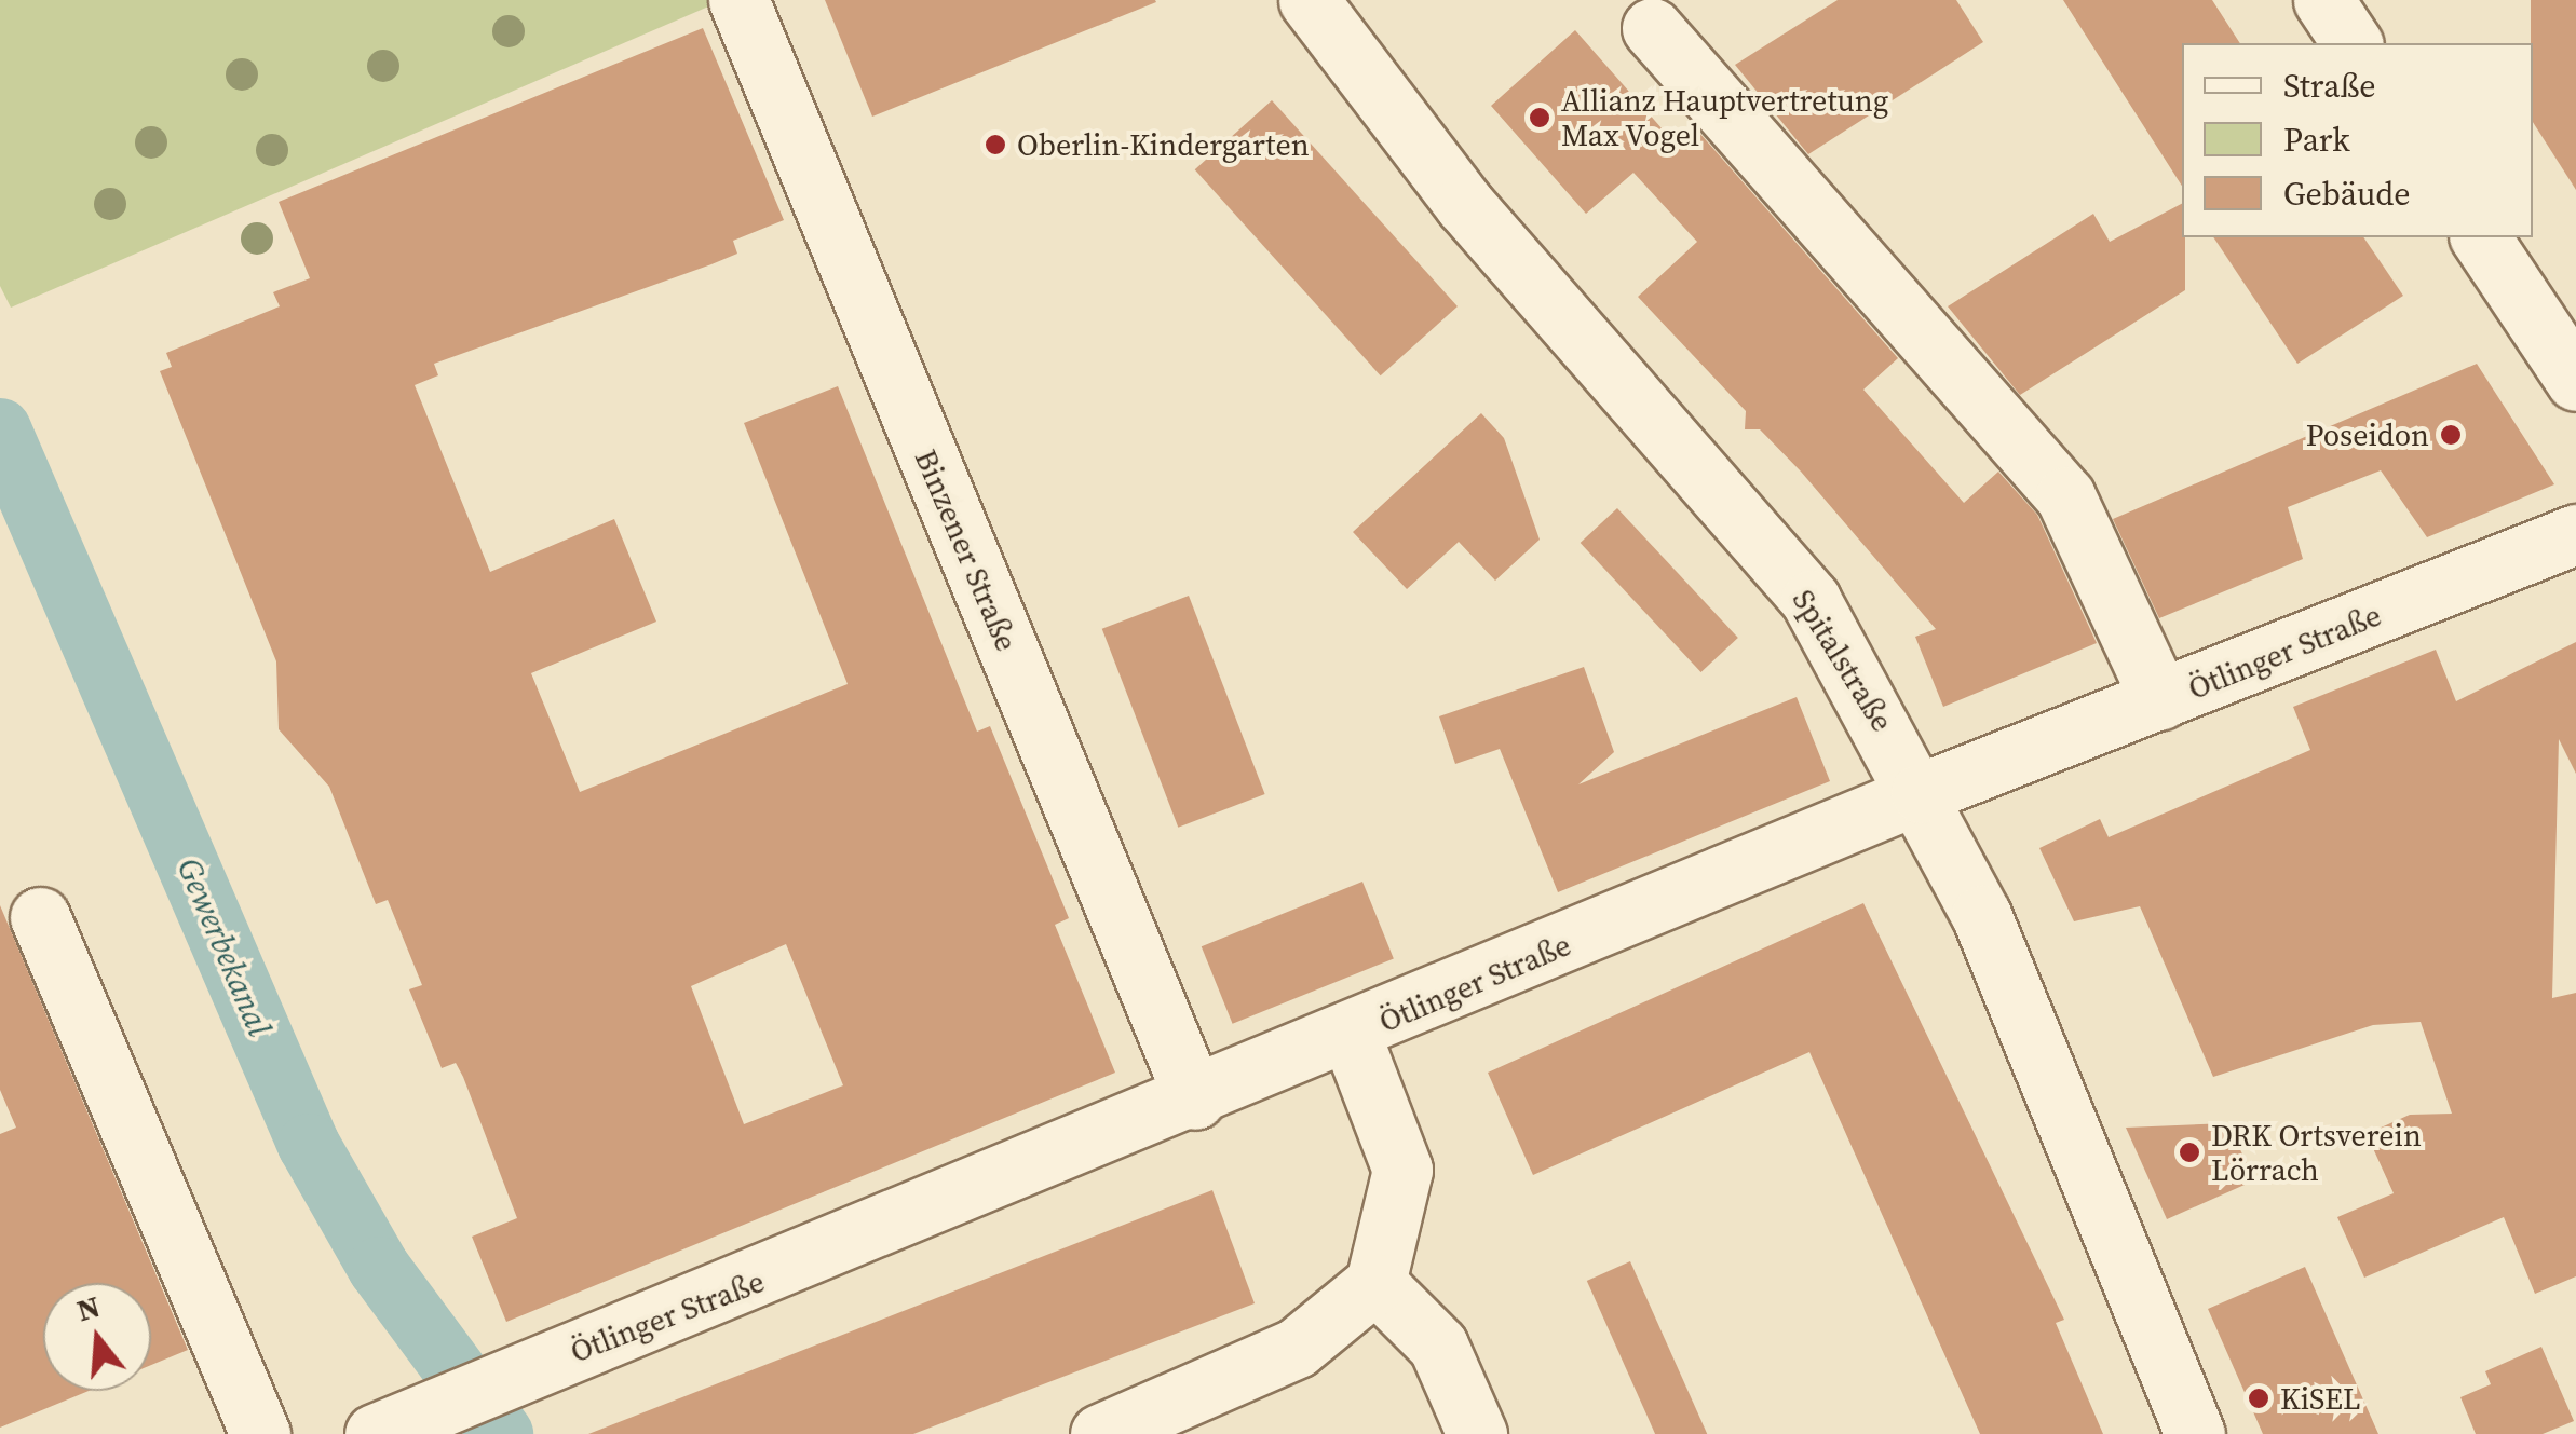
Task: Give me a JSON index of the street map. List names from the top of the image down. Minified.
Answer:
{"streets":{"street":["Binzener Straße","Ötlinger Straße","Spitalstraße"]},"crossings":[["Binzener Straße","Ötlinger Straße"],["Ötlinger Straße","Spitalstraße"]],"water":["Gewerbekanal"],"places":["Allianz Hauptvertretung Max Vogel","Oberlin-Kindergarten","Poseidon","DRK Ortsverein Lörrach","KiSEL"],"legend":["Straße","Park","Gebäude"],"north":"top"}
